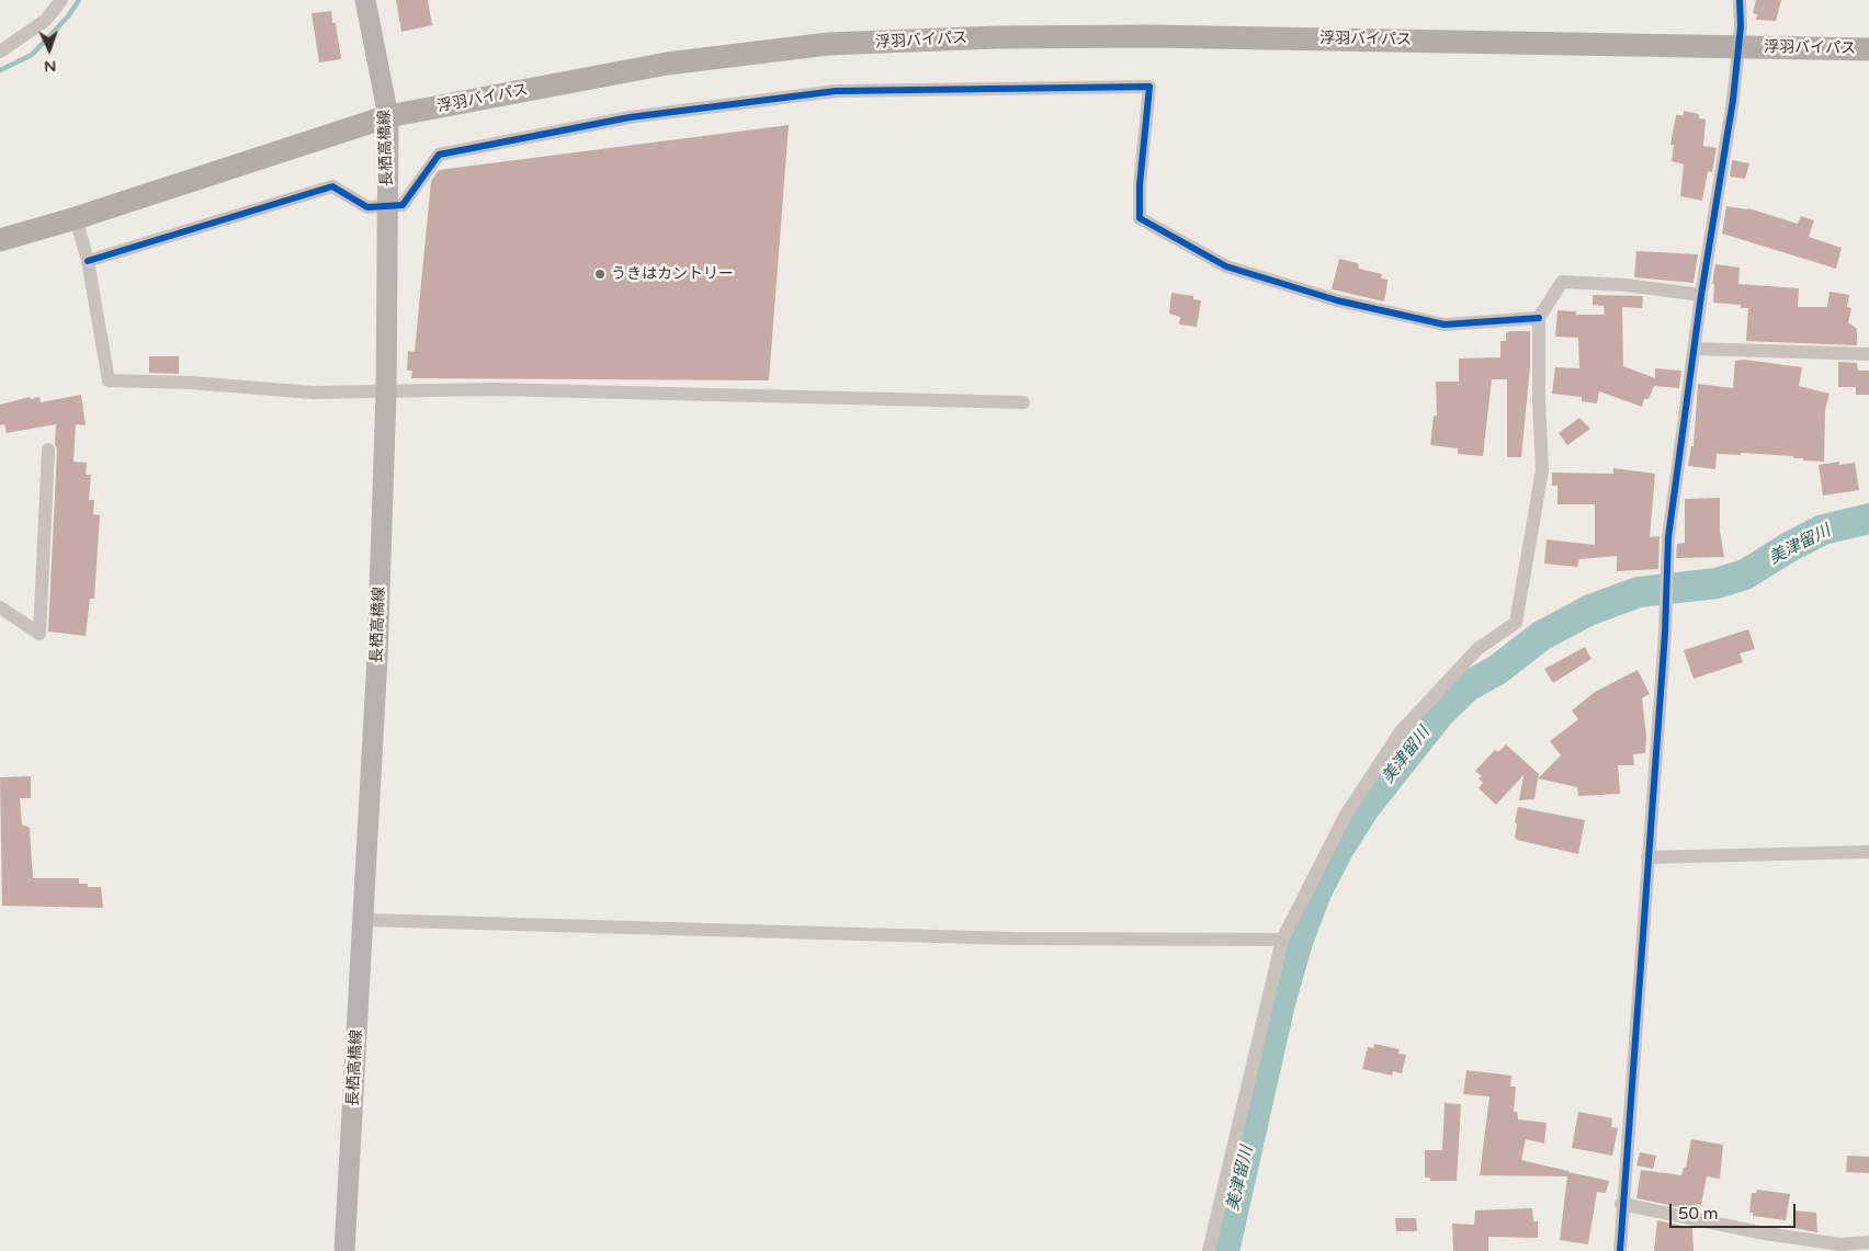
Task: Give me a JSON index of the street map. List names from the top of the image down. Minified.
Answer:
{"streets":{"highway":["浮羽バイパス"],"main road":["長栖高橋線"]},"crossings":[["浮羽バイパス","長栖高橋線"]],"water":["美津留川"],"places":["うきはカントリー"],"scale_bar":"50 m","north":"bottom"}
